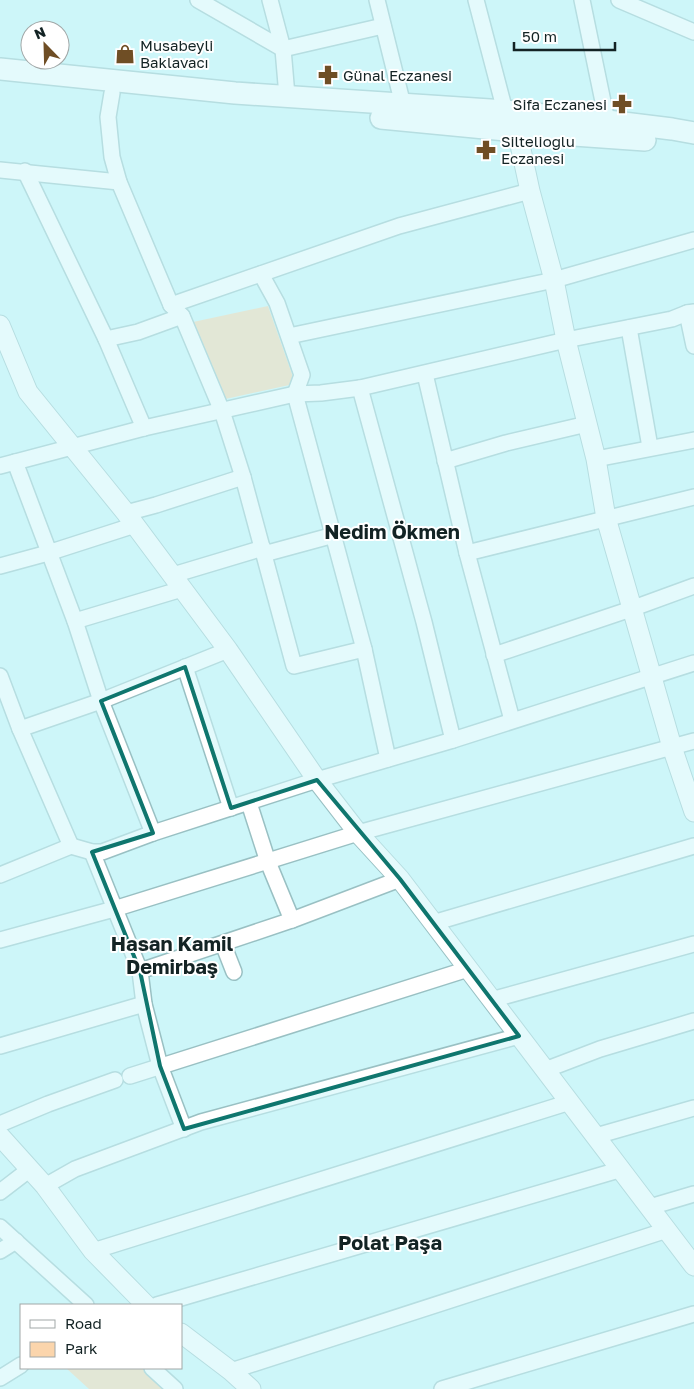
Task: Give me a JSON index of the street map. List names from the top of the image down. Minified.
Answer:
{"districts":["Nedim Ökmen","Hasan Kamil Demirbaş","Polat Paşa"],"places":{"shop":["Musabeyli Baklavacı"],"pharmacy":["Günal Eczanesi","Sifa Eczanesi","Siltelioğlu Eczanesi"]},"legend":["Road","Park"],"scale_bar":"50 m","north":"top left"}
